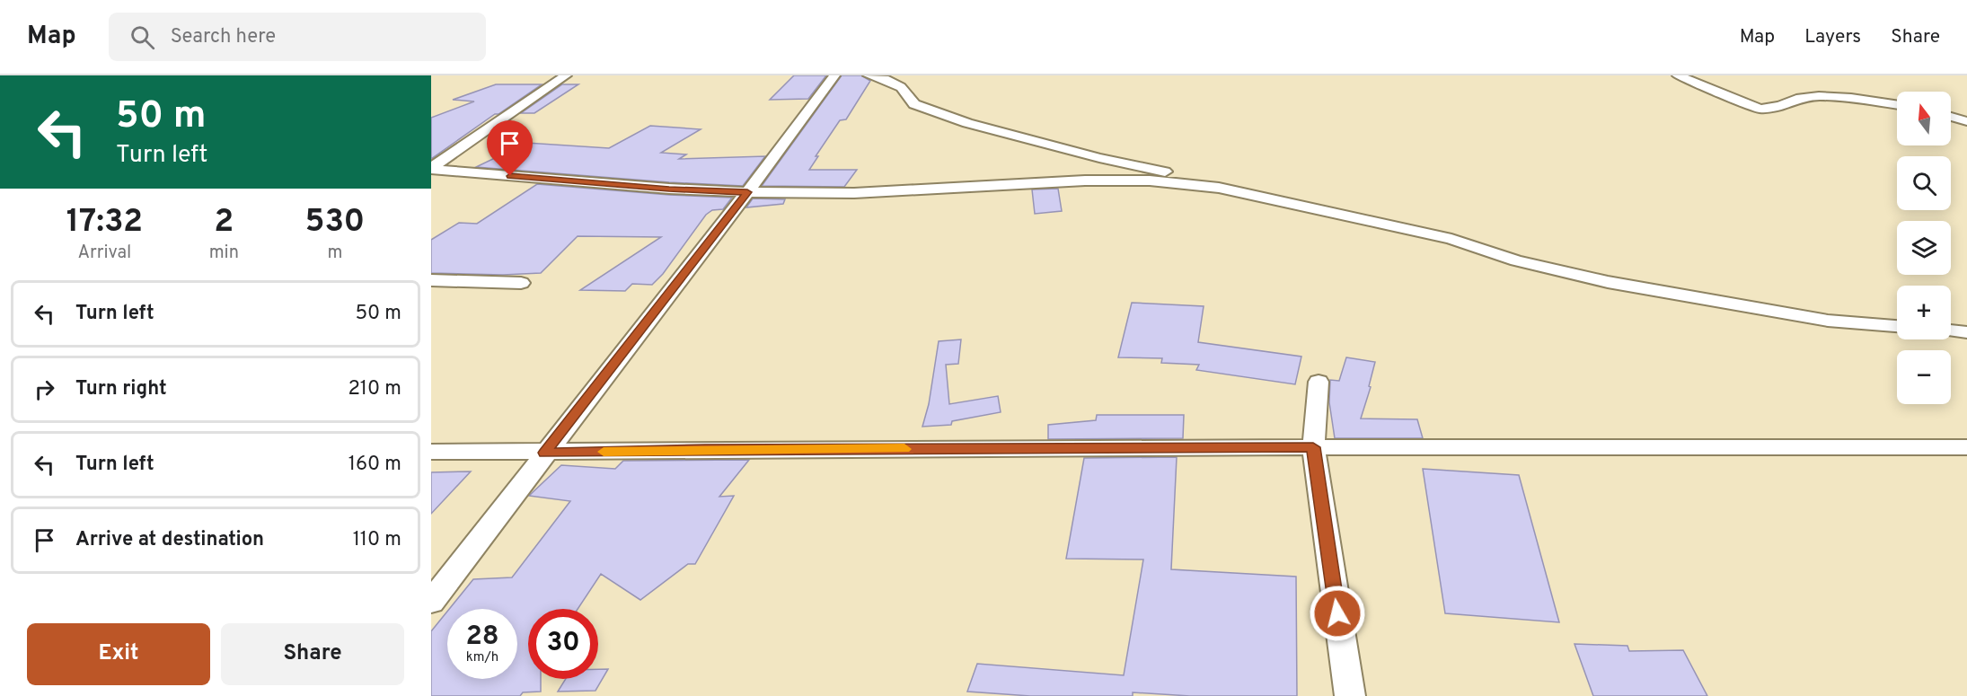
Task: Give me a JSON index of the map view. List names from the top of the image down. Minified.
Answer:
{"north":"top","page":{"header":"Map","search":"Search here","nav":["Map","Layers","Share"],"turn":["50 m","Turn left"],"map_buttons":["+","−"],"eta":["17:32","Arrival","2","min","530","m"],"list":[{"name":"Turn left","value":"50 m"},{"name":"Turn right","value":"210 m"},{"name":"Turn left","value":"160 m"},{"name":"Arrive at destination","value":"110 m"}],"speed":"28 km/h","limit":"30","buttons":["Exit","Share"]}}
